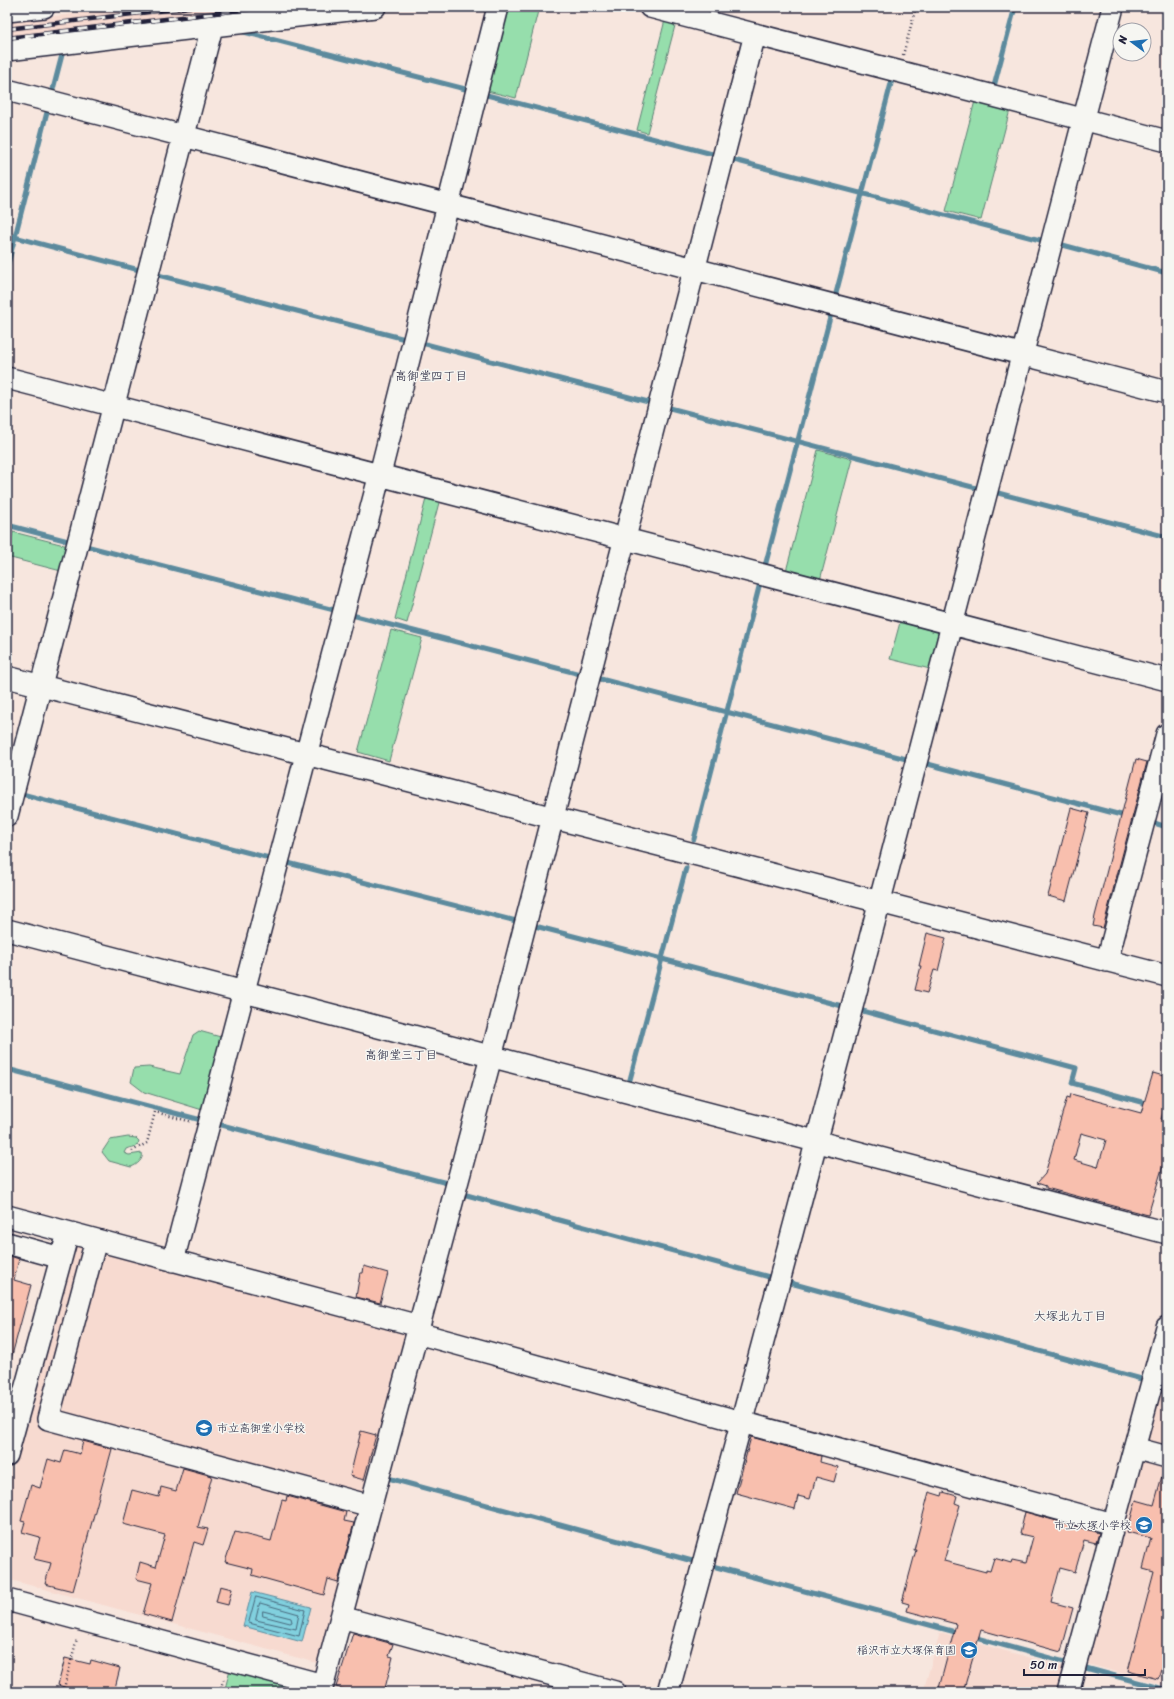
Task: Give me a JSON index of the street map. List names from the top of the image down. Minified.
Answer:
{"districts":["高御堂四丁目","高御堂三丁目","大塚北九丁目"],"places":{"school or university":["市立高御堂小学校","市立大塚小学校","稲沢市立大塚保育園"]},"scale_bar":"50 m","north":"left"}
